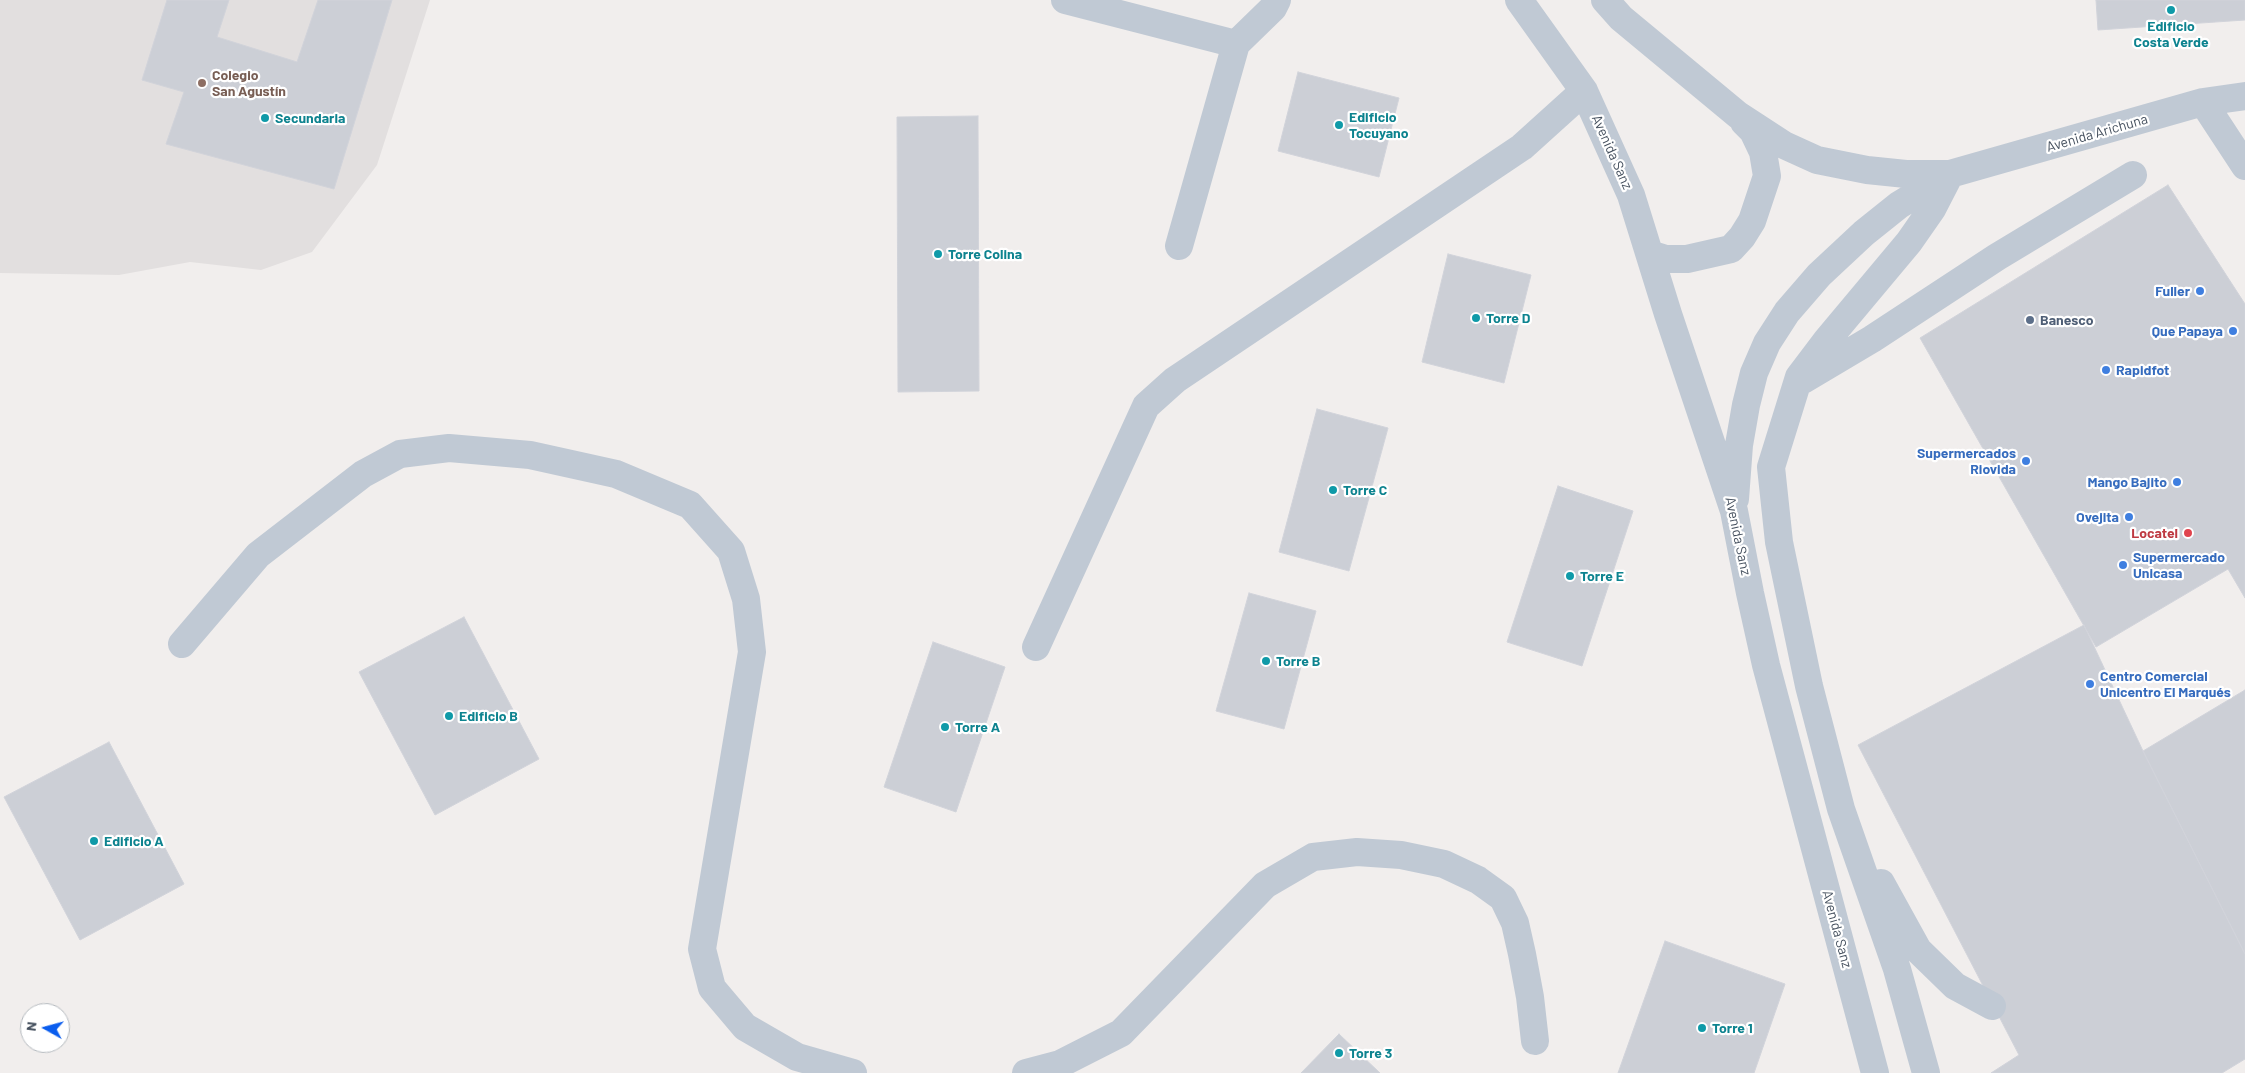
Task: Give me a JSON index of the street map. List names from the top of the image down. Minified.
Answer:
{"streets":{"street":["Avenida Arichuna","Avenida Sanz"]},"places":["Edificio Costa Verde","Colegio San Agustín","Secundaria","Edificio Tocuyano","Torre Colina","Fuller","Torre D","Banesco","Que Papaya","Rapidfot","Supermercados Riovida","Mango Bajito","Torre C","Ovejita","Locatel","Supermercado Unicasa","Torre E","Torre B","Centro Comercial Unicentro El Marqués","Edificio B","Torre A","Edificio A","Torre 1","Torre 3"],"north":"left"}
